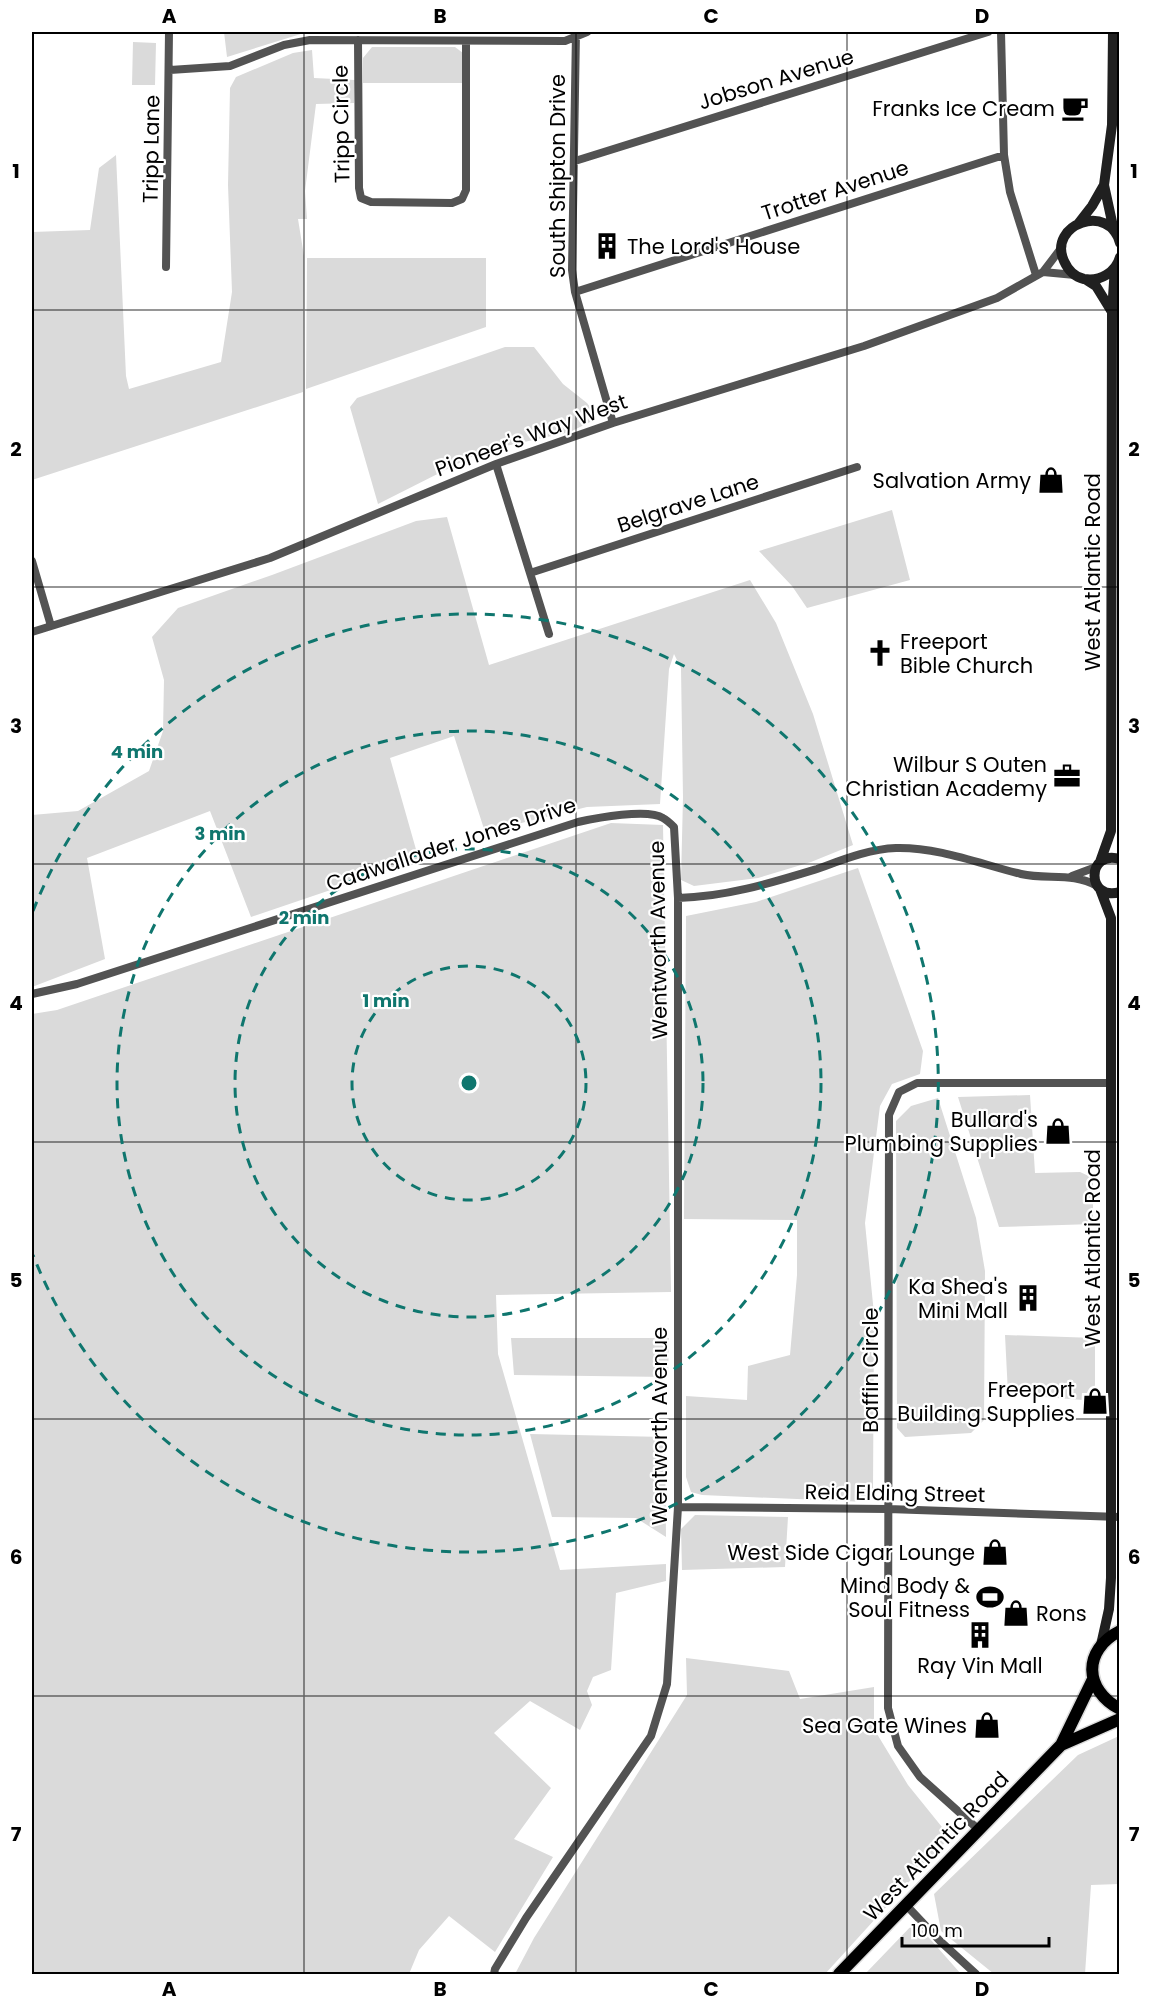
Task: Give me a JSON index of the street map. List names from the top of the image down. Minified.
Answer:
{"streets":{"main road":["West Atlantic Road"],"street":["Jobson Avenue","Tripp Circle","Tripp Lane","South Shipton Drive","Trotter Avenue","Pioneer's Way West","Belgrave Lane","Cadwallader Jones Drive","Wentworth Avenue","Baffin Circle","Reid Elding Street"]},"crossings":[["Jobson Avenue","South Shipton Drive"],["South Shipton Drive","Trotter Avenue"],["South Shipton Drive","Pioneer's Way West"],["West Atlantic Road","Baffin Circle"],["West Atlantic Road","Reid Elding Street"],["Cadwallader Jones Drive","Wentworth Avenue"],["Wentworth Avenue","Reid Elding Street"],["Baffin Circle","Reid Elding Street"]],"places":{"cafe":["Franks Ice Cream"],"building":["The Lord's House","Ka Shea's Mini Mall","Ray Vin Mall"],"shop":["Salvation Army","Bullard's Plumbing Supplies","Freeport Building Supplies","West Side Cigar Lounge","Rons","Sea Gate Wines"],"church":["Freeport Bible Church"],"office":["Wilbur S Outen Christian Academy"],"sports":["Mind Body & Soul Fitness"]},"scale_bar":"100 m","grid":{"columns":["A","B","C","D"],"rows":["1","2","3","4","5","6","7"]},"rings":["4 min","3 min","2 min","1 min"]}
